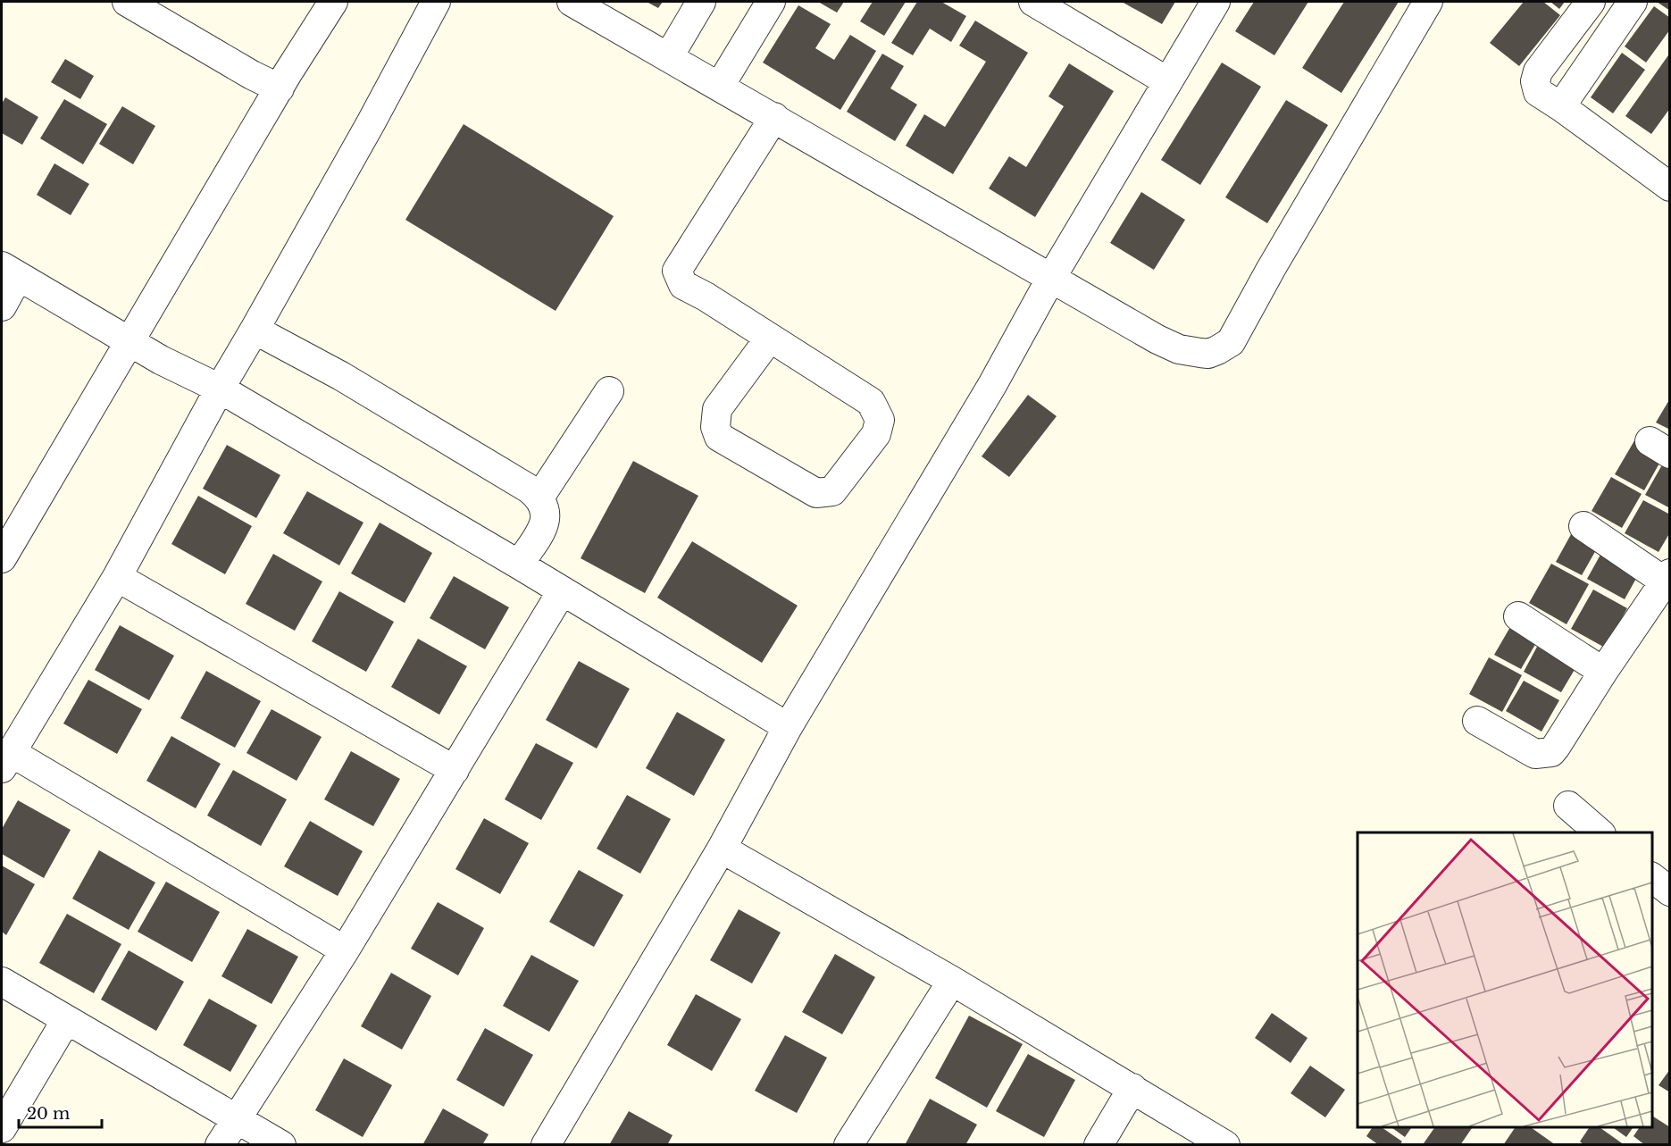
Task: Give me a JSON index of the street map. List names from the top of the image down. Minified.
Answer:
{"scale_bar":"20 m"}
